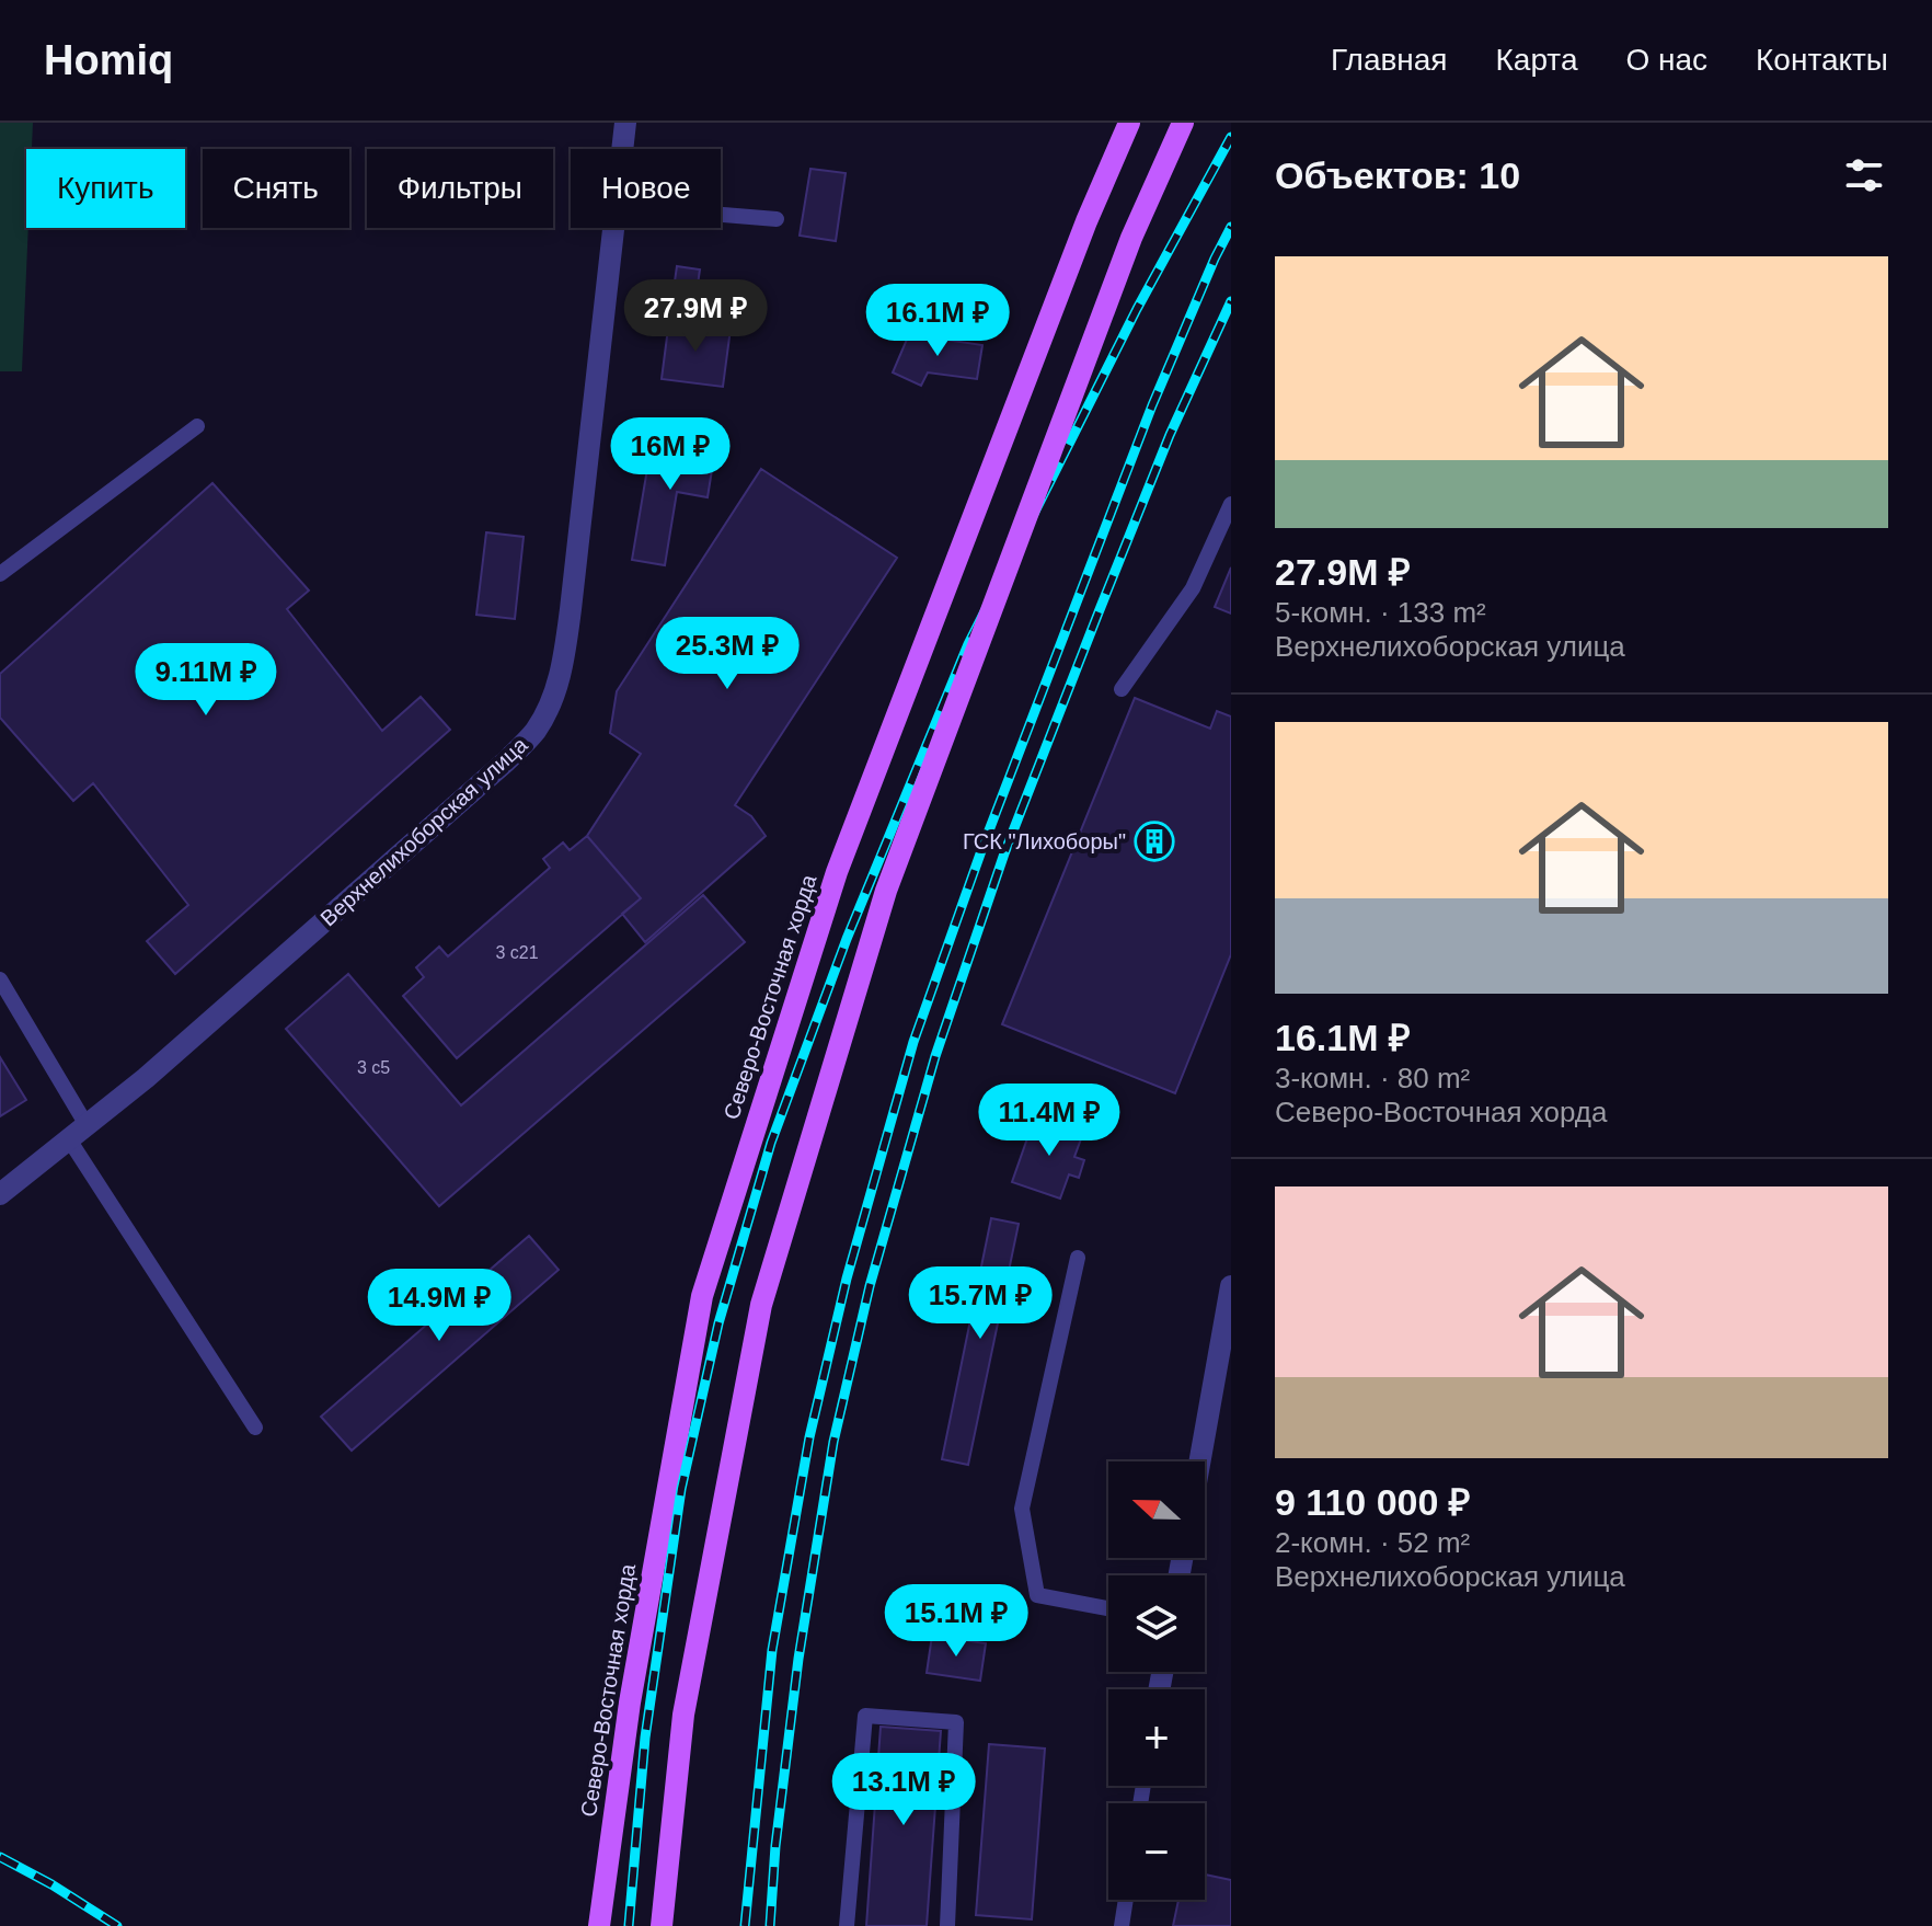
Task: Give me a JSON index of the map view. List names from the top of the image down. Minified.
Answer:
{"streets":{"main road":["Северо-Восточная хорда"],"street":["Верхнелихоборская улица"]},"places":{"building":["ГСК \"Лихоборы\""]},"house_numbers":["3 с21","3 с5"],"north":"left","page":{"header":"Homiq","nav":["Главная","Карта","О нас","Контакты"],"heading":"Объектов: 10","chip":["Купить","Снять","Фильтры","Новое"],"list":[{"name":"27.9M ₽","note":"5-комн. · 133 m² · Верхнелихоборская улица"},{"name":"16.1M ₽","note":"3-комн. · 80 m² · Северо-Восточная хорда"},{"name":"9 110 000 ₽","note":"2-комн. · 52 m² · Верхнелихоборская улица"}],"price":["27.9M ₽","16.1M ₽","16M ₽","25.3M ₽","9.11M ₽","11.4M ₽","15.7M ₽","14.9M ₽","15.1M ₽","13.1M ₽"],"map_buttons":["+","−"]}}
